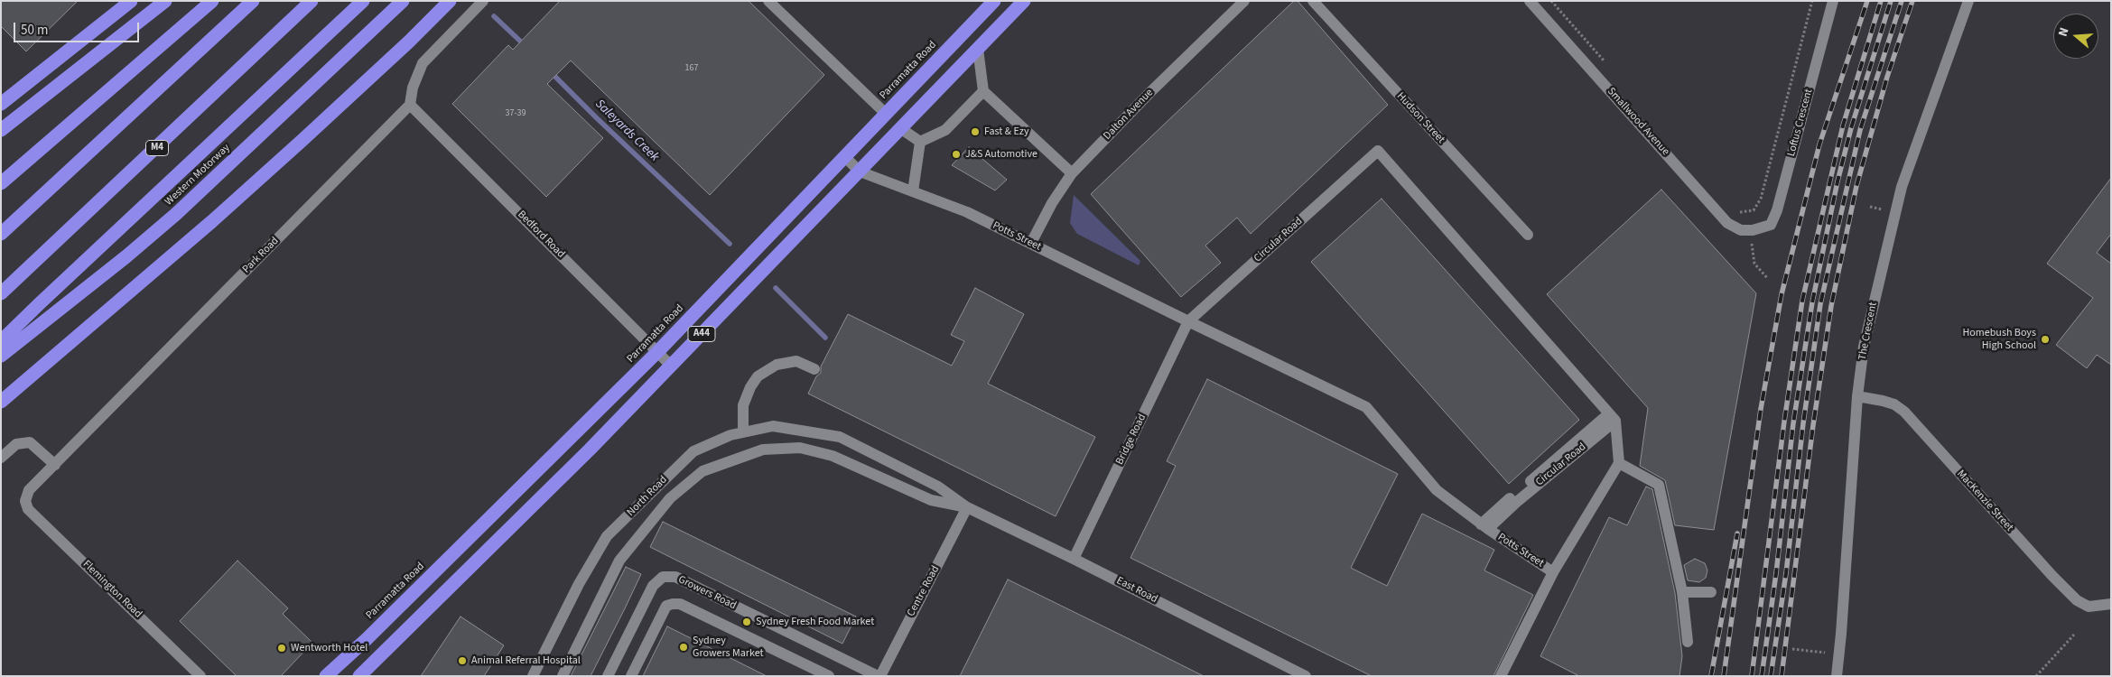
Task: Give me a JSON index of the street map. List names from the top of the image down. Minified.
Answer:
{"streets":{"highway":["Parramatta Road","M4","Western Motorway","A44"],"street":["Dalton Avenue","Hudson Street","Smallwood Avenue","Loftus Crescent","Bedford Road","Potts Street","Circular Road","Park Road","The Crescent","Bridge Road","North Road","MacKenzie Street","Flemington Road","East Road","Centre Road","Growers Road"]},"crossings":[["Parramatta Road","Bedford Road"],["Parramatta Road","Potts Street"],["Dalton Avenue","Potts Street"],["Smallwood Avenue","Loftus Crescent"],["Bedford Road","Park Road"],["Bedford Road","A44"],["Potts Street","Circular Road"],["Potts Street","A44"],["Potts Street","Bridge Road"],["Circular Road","Bridge Road"],["Park Road","Flemington Road"],["The Crescent","MacKenzie Street"],["Bridge Road","East Road"],["North Road","East Road"],["North Road","Centre Road"],["East Road","Centre Road"],["Centre Road","Growers Road"]],"water":["Saleyards Creek"],"places":["Fast & Ezy","J&S Automotive","Homebush Boys High School","Sydney Fresh Food Market","Sydney Growers Market","Wentworth Hotel","Animal Referral Hospital"],"house_numbers":["167","37-39"],"scale_bar":"50 m","north":"left"}
